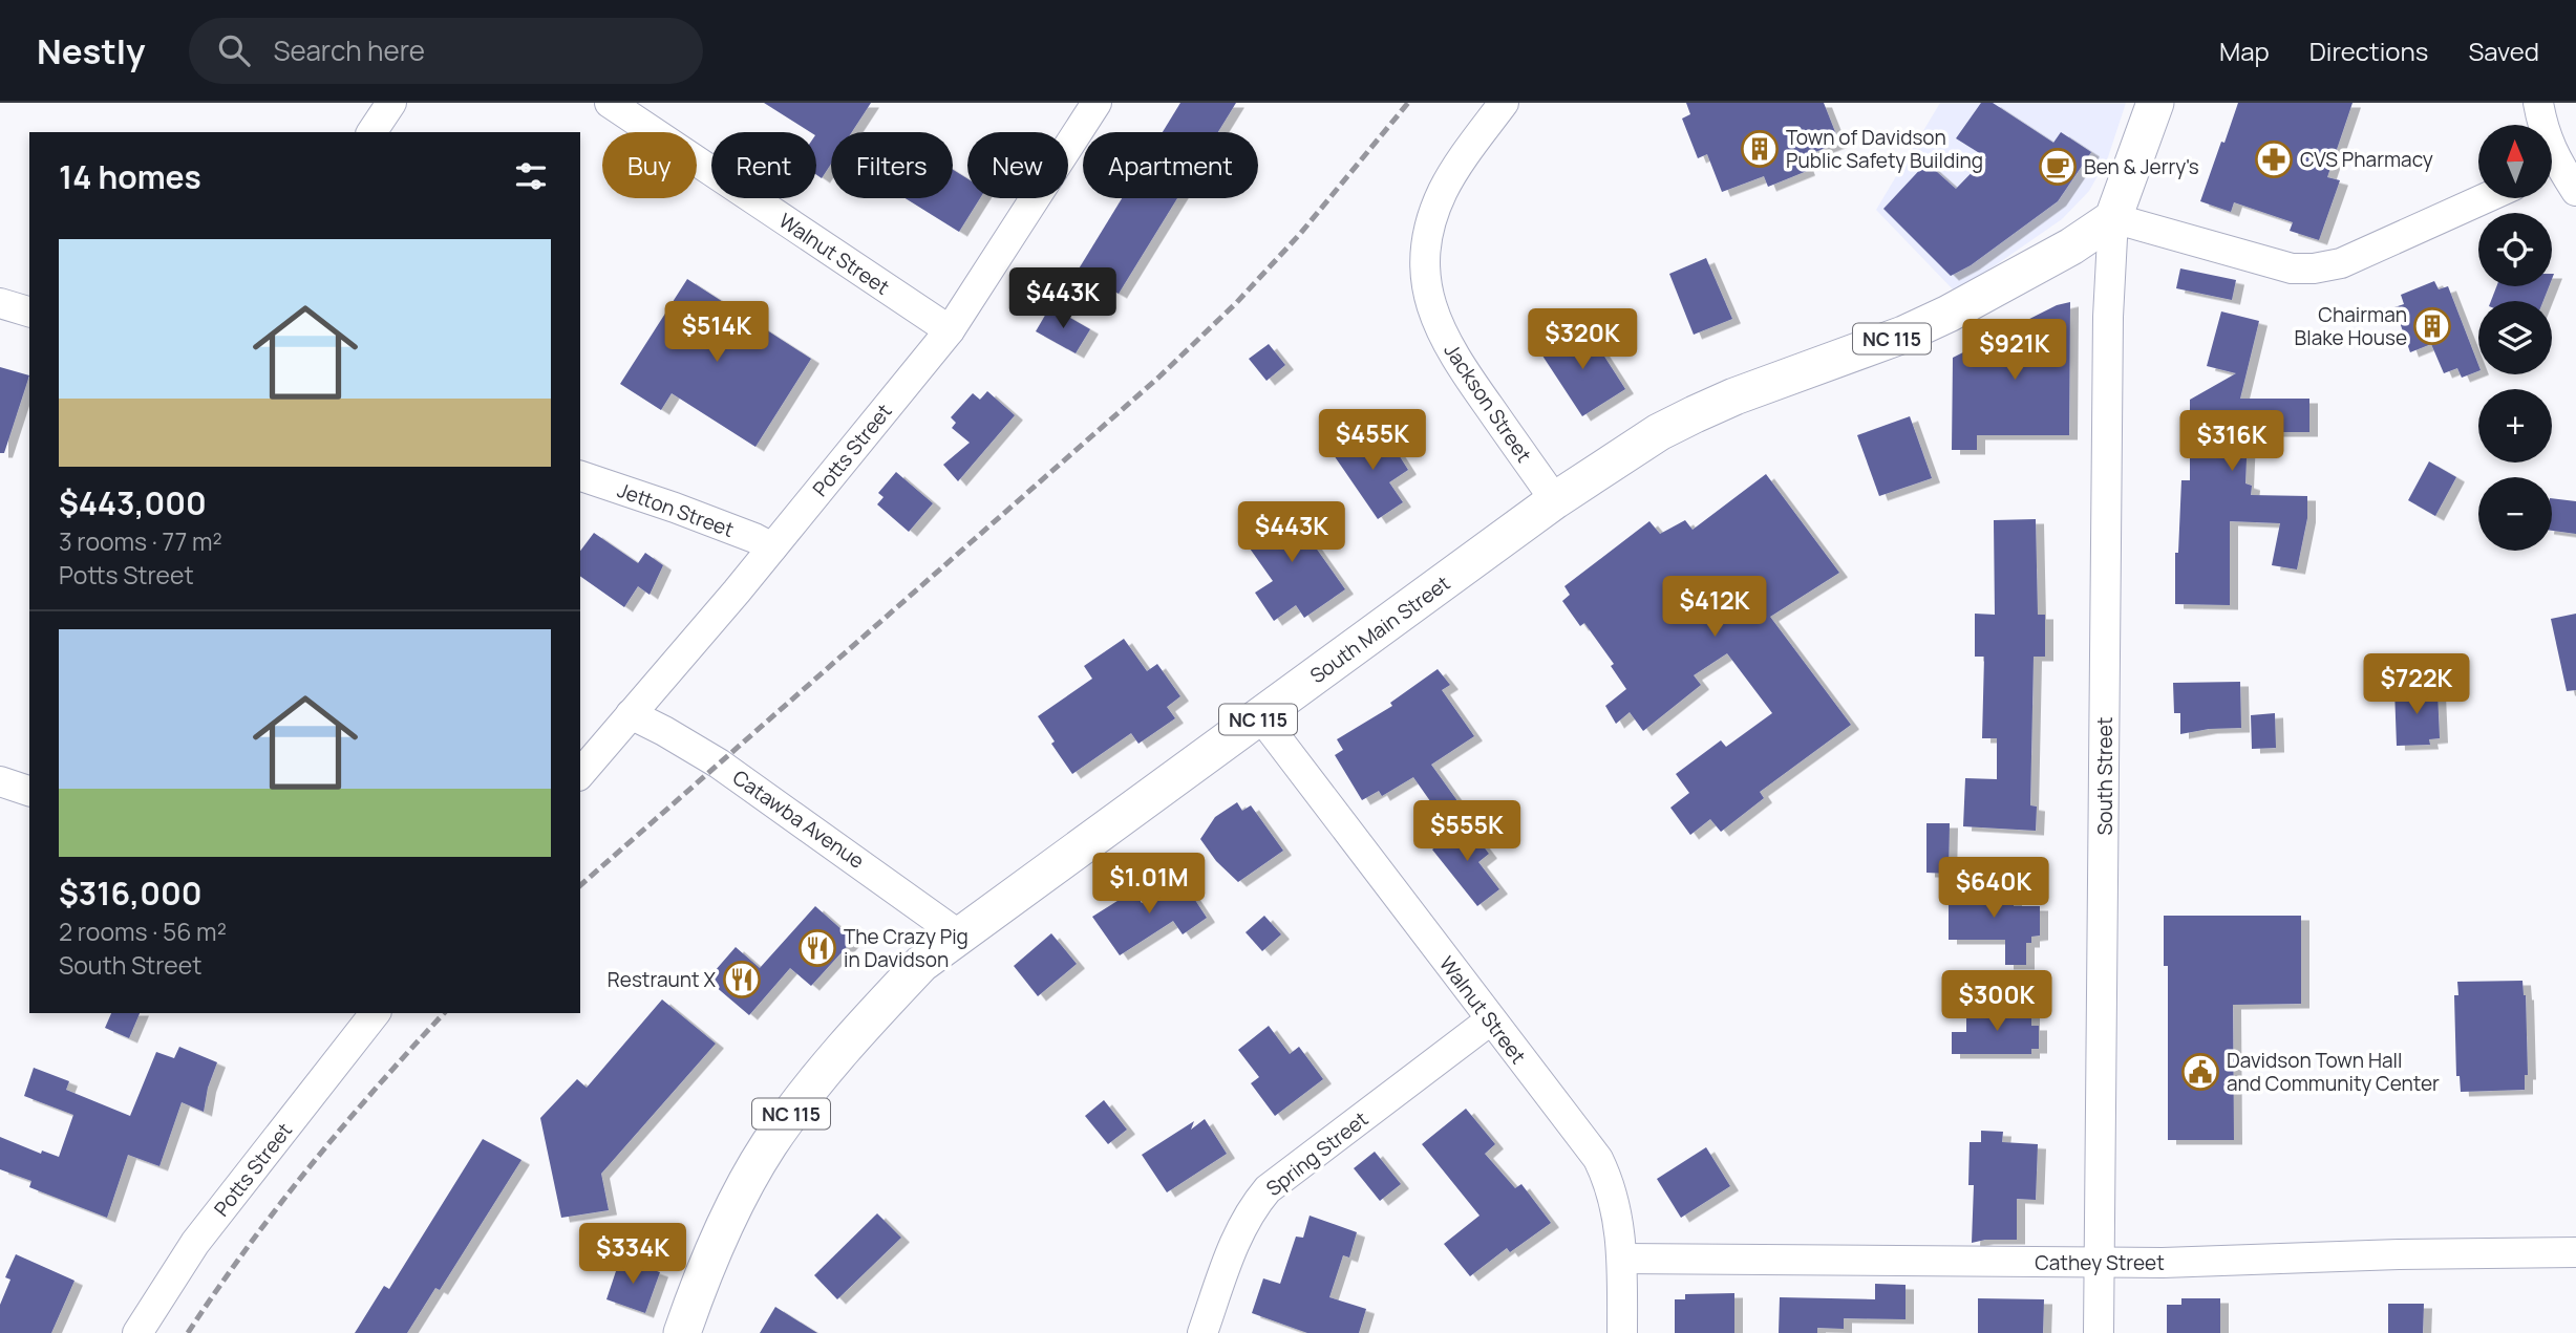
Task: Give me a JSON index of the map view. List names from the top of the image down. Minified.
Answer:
{"streets":{"main road":["NC 115","South Main Street"],"street":["Walnut Street","Jackson Street","Potts Street","Jetton Street","South Street","Catawba Avenue","Spring Street","Cathey Street"]},"crossings":[["Walnut Street","Potts Street"],["Walnut Street","South Main Street"],["Walnut Street","Spring Street"],["Walnut Street","Cathey Street"],["Jackson Street","South Main Street"],["Potts Street","Jetton Street"],["Potts Street","Catawba Avenue"],["South Main Street","South Street"],["South Main Street","Catawba Avenue"],["South Street","Cathey Street"]],"places":{"building":["Town of Davidson Public Safety Building","Chairman Blake House"],"pharmacy":["CVS Pharmacy"],"cafe":["Ben & Jerry's"],"restaurant":["The Crazy Pig in Davidson","Restraunt X"],"public building":["Davidson Town Hall and Community Center"]},"north":"top","page":{"header":"Nestly","search":"Search here","nav":["Map","Directions","Saved"],"map_buttons":["+","−"],"chip":["Buy","Rent","Filters","New","Apartment"],"heading":"14 homes","list":[{"name":"$443,000","note":"3 rooms · 77 m² · Potts Street"},{"name":"$316,000","note":"2 rooms · 56 m² · South Street"}],"price":["$443K","$514K","$320K","$921K","$455K","$316K","$443K","$412K","$722K","$555K","$1.01M","$640K","$300K","$334K"]}}
